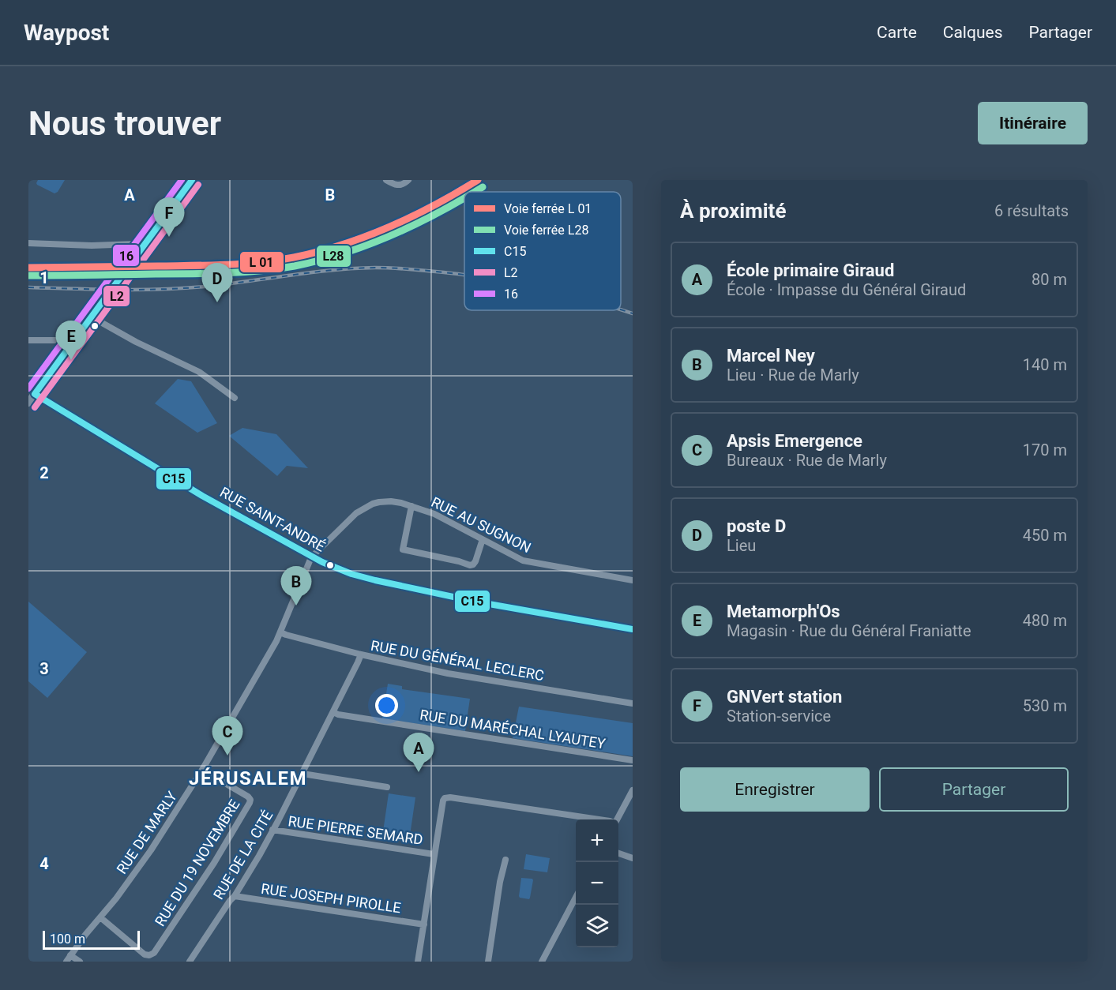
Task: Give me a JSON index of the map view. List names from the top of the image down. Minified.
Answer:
{"streets":{"street":["RUE SAINT-ANDRÉ","RUE AU SUGNON","RUE DU GÉNÉRAL LECLERC","RUE DU MARÉCHAL LYAUTEY","RUE PIERRE SEMARD","RUE DE MARLY","RUE DE LA CITÉ","RUE DU 19 NOVEMBRE","RUE JOSEPH PIROLLE"]},"crossings":[["RUE SAINT-ANDRÉ","RUE AU SUGNON"],["RUE SAINT-ANDRÉ","RUE DE MARLY"],["RUE AU SUGNON","RUE DE MARLY"],["RUE DU GÉNÉRAL LECLERC","RUE DE MARLY"],["RUE DU GÉNÉRAL LECLERC","RUE DE LA CITÉ"],["RUE DU MARÉCHAL LYAUTEY","RUE DE LA CITÉ"],["RUE PIERRE SEMARD","RUE DE LA CITÉ"],["RUE DE MARLY","RUE DU 19 NOVEMBRE"],["RUE DE LA CITÉ","RUE JOSEPH PIROLLE"]],"districts":["JÉRUSALEM"],"lines":["transit line C15","transit line 16","transit line L2","rail line L28"],"legend":["Voie ferrée L 01","Voie ferrée L28","C15","L2","16"],"scale_bar":"100 m","page":{"header":"Waypost","nav":["Carte","Calques","Partager"],"buttons":["Itinéraire",["Enregistrer","Partager"]],"title":"Nous trouver","heading":["À proximité","6 résultats"],"pins":["F","D","E","B","C","A"],"list":[{"mark":"A","name":"École primaire Giraud","note":"École · Impasse du Général Giraud","value":"80 m"},{"mark":"B","name":"Marcel Ney","note":"Lieu · Rue de Marly","value":"140 m"},{"mark":"C","name":"Apsis Emergence","note":"Bureaux · Rue de Marly","value":"170 m"},{"mark":"D","name":"poste D","note":"Lieu","value":"450 m"},{"mark":"E","name":"Metamorph'Os","note":"Magasin · Rue du Général Franiatte","value":"480 m"},{"mark":"F","name":"GNVert station","note":"Station-service","value":"530 m"}],"map_buttons":["+","−"],"scale":"100 m"},"grid":{"columns":["A","B"],"rows":["1","2","3","4"]}}
